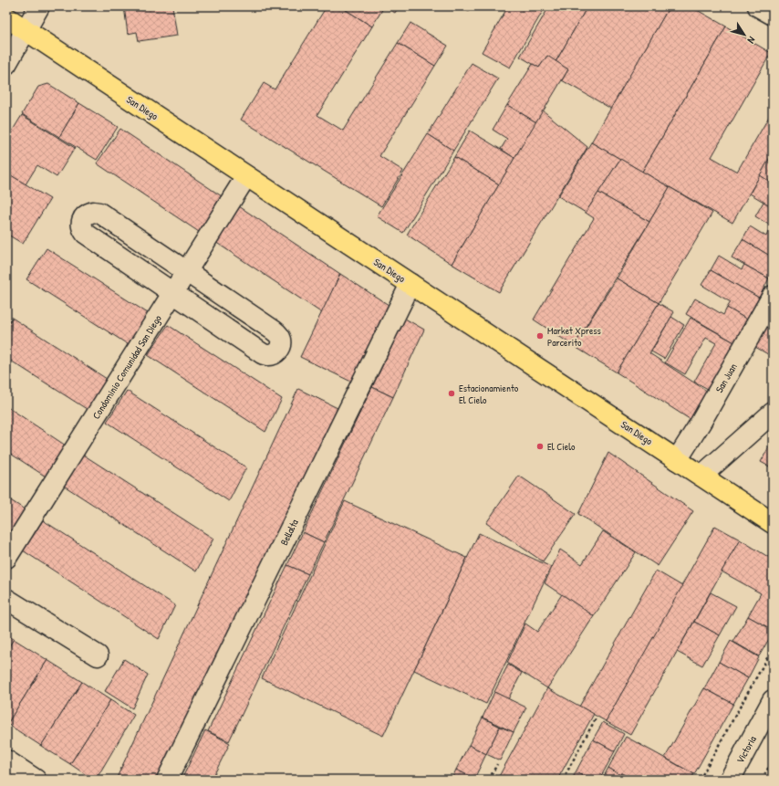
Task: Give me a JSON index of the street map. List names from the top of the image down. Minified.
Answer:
{"streets":{"main road":["San Diego"],"street":["Condominio Comunidad San Diego","San Juan","Bellalta","Victoria"]},"crossings":[["San Diego","Condominio Comunidad San Diego"],["San Diego","San Juan"],["San Diego","Bellalta"]],"places":["Market Xpress Parcerito","Estacionamiento El Cielo","El Cielo"],"north":"bottom right"}
